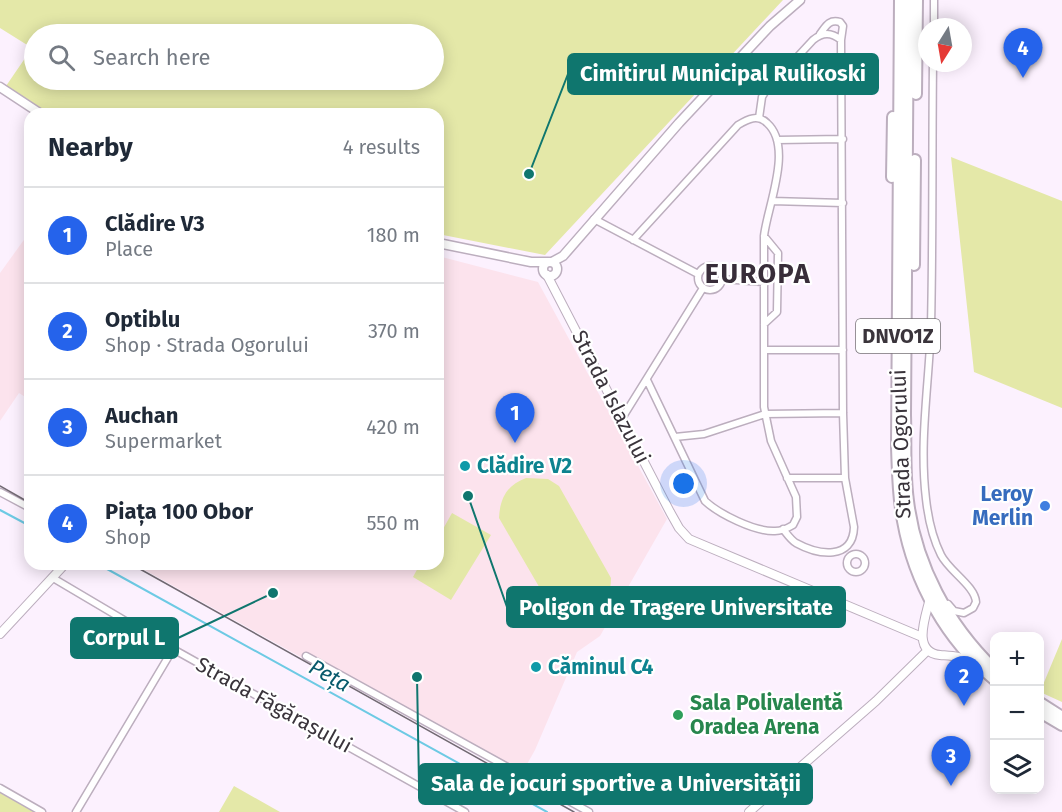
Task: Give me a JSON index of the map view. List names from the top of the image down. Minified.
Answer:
{"streets":{"highway":["DNVO1Z","Strada Ogorului"],"street":["Strada Islazului","Strada Făgărașului"]},"districts":["EUROPA"],"water":["Peța"],"places":["Cimitirul Municipal Rulikoski","Clădire V2","Poligon de Tragere Universitate","Leroy Merlin","Corpul L","Căminul C4","Sala de jocuri sportive a Universității","Sala Polivalentă Oradea Arena"],"north":"bottom","page":{"search":"Search here","pins":["4","1","2","3"],"heading":["Nearby","4 results"],"list":[{"mark":"1","name":"Clădire V3","note":"Place","value":"180 m"},{"mark":"2","name":"Optiblu","note":"Shop · Strada Ogorului","value":"370 m"},{"mark":"3","name":"Auchan","note":"Supermarket","value":"420 m"},{"mark":"4","name":"Piața 100 Obor","note":"Shop","value":"550 m"}],"map_buttons":["+","−"]}}
